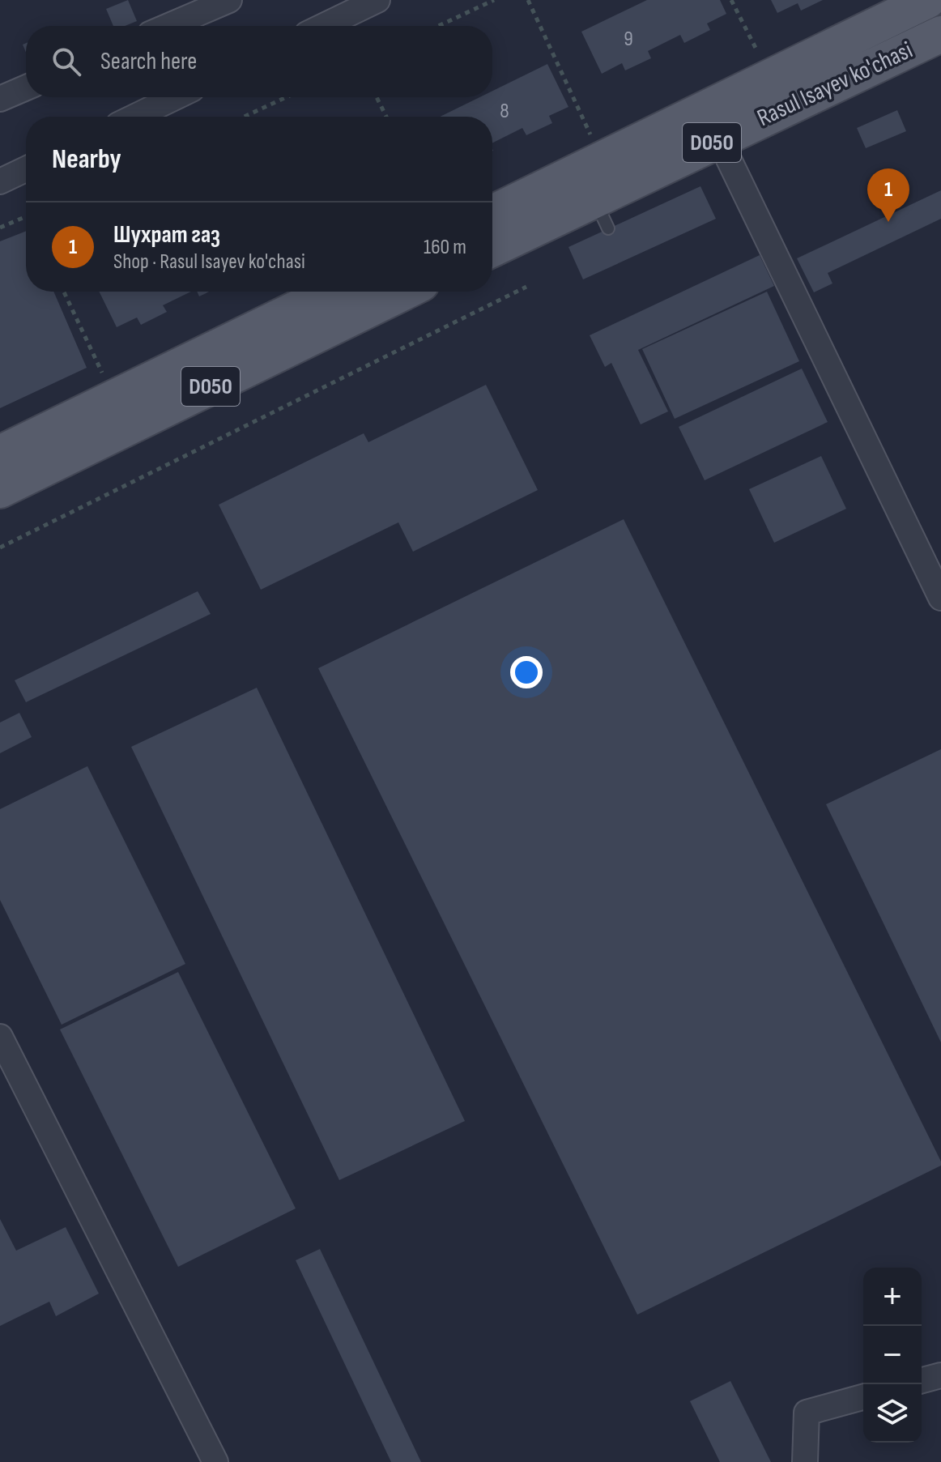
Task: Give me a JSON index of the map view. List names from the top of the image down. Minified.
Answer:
{"streets":{"main road":["Rasul Isayev ko'chasi","D050"]},"house_numbers":["9","8"],"page":{"search":"Search here","heading":"Nearby","pins":"1","list":[{"mark":"1","name":"Шухрат газ","note":"Shop · Rasul Isayev ko'chasi","value":"160 m"}],"map_buttons":["+","−"]}}
